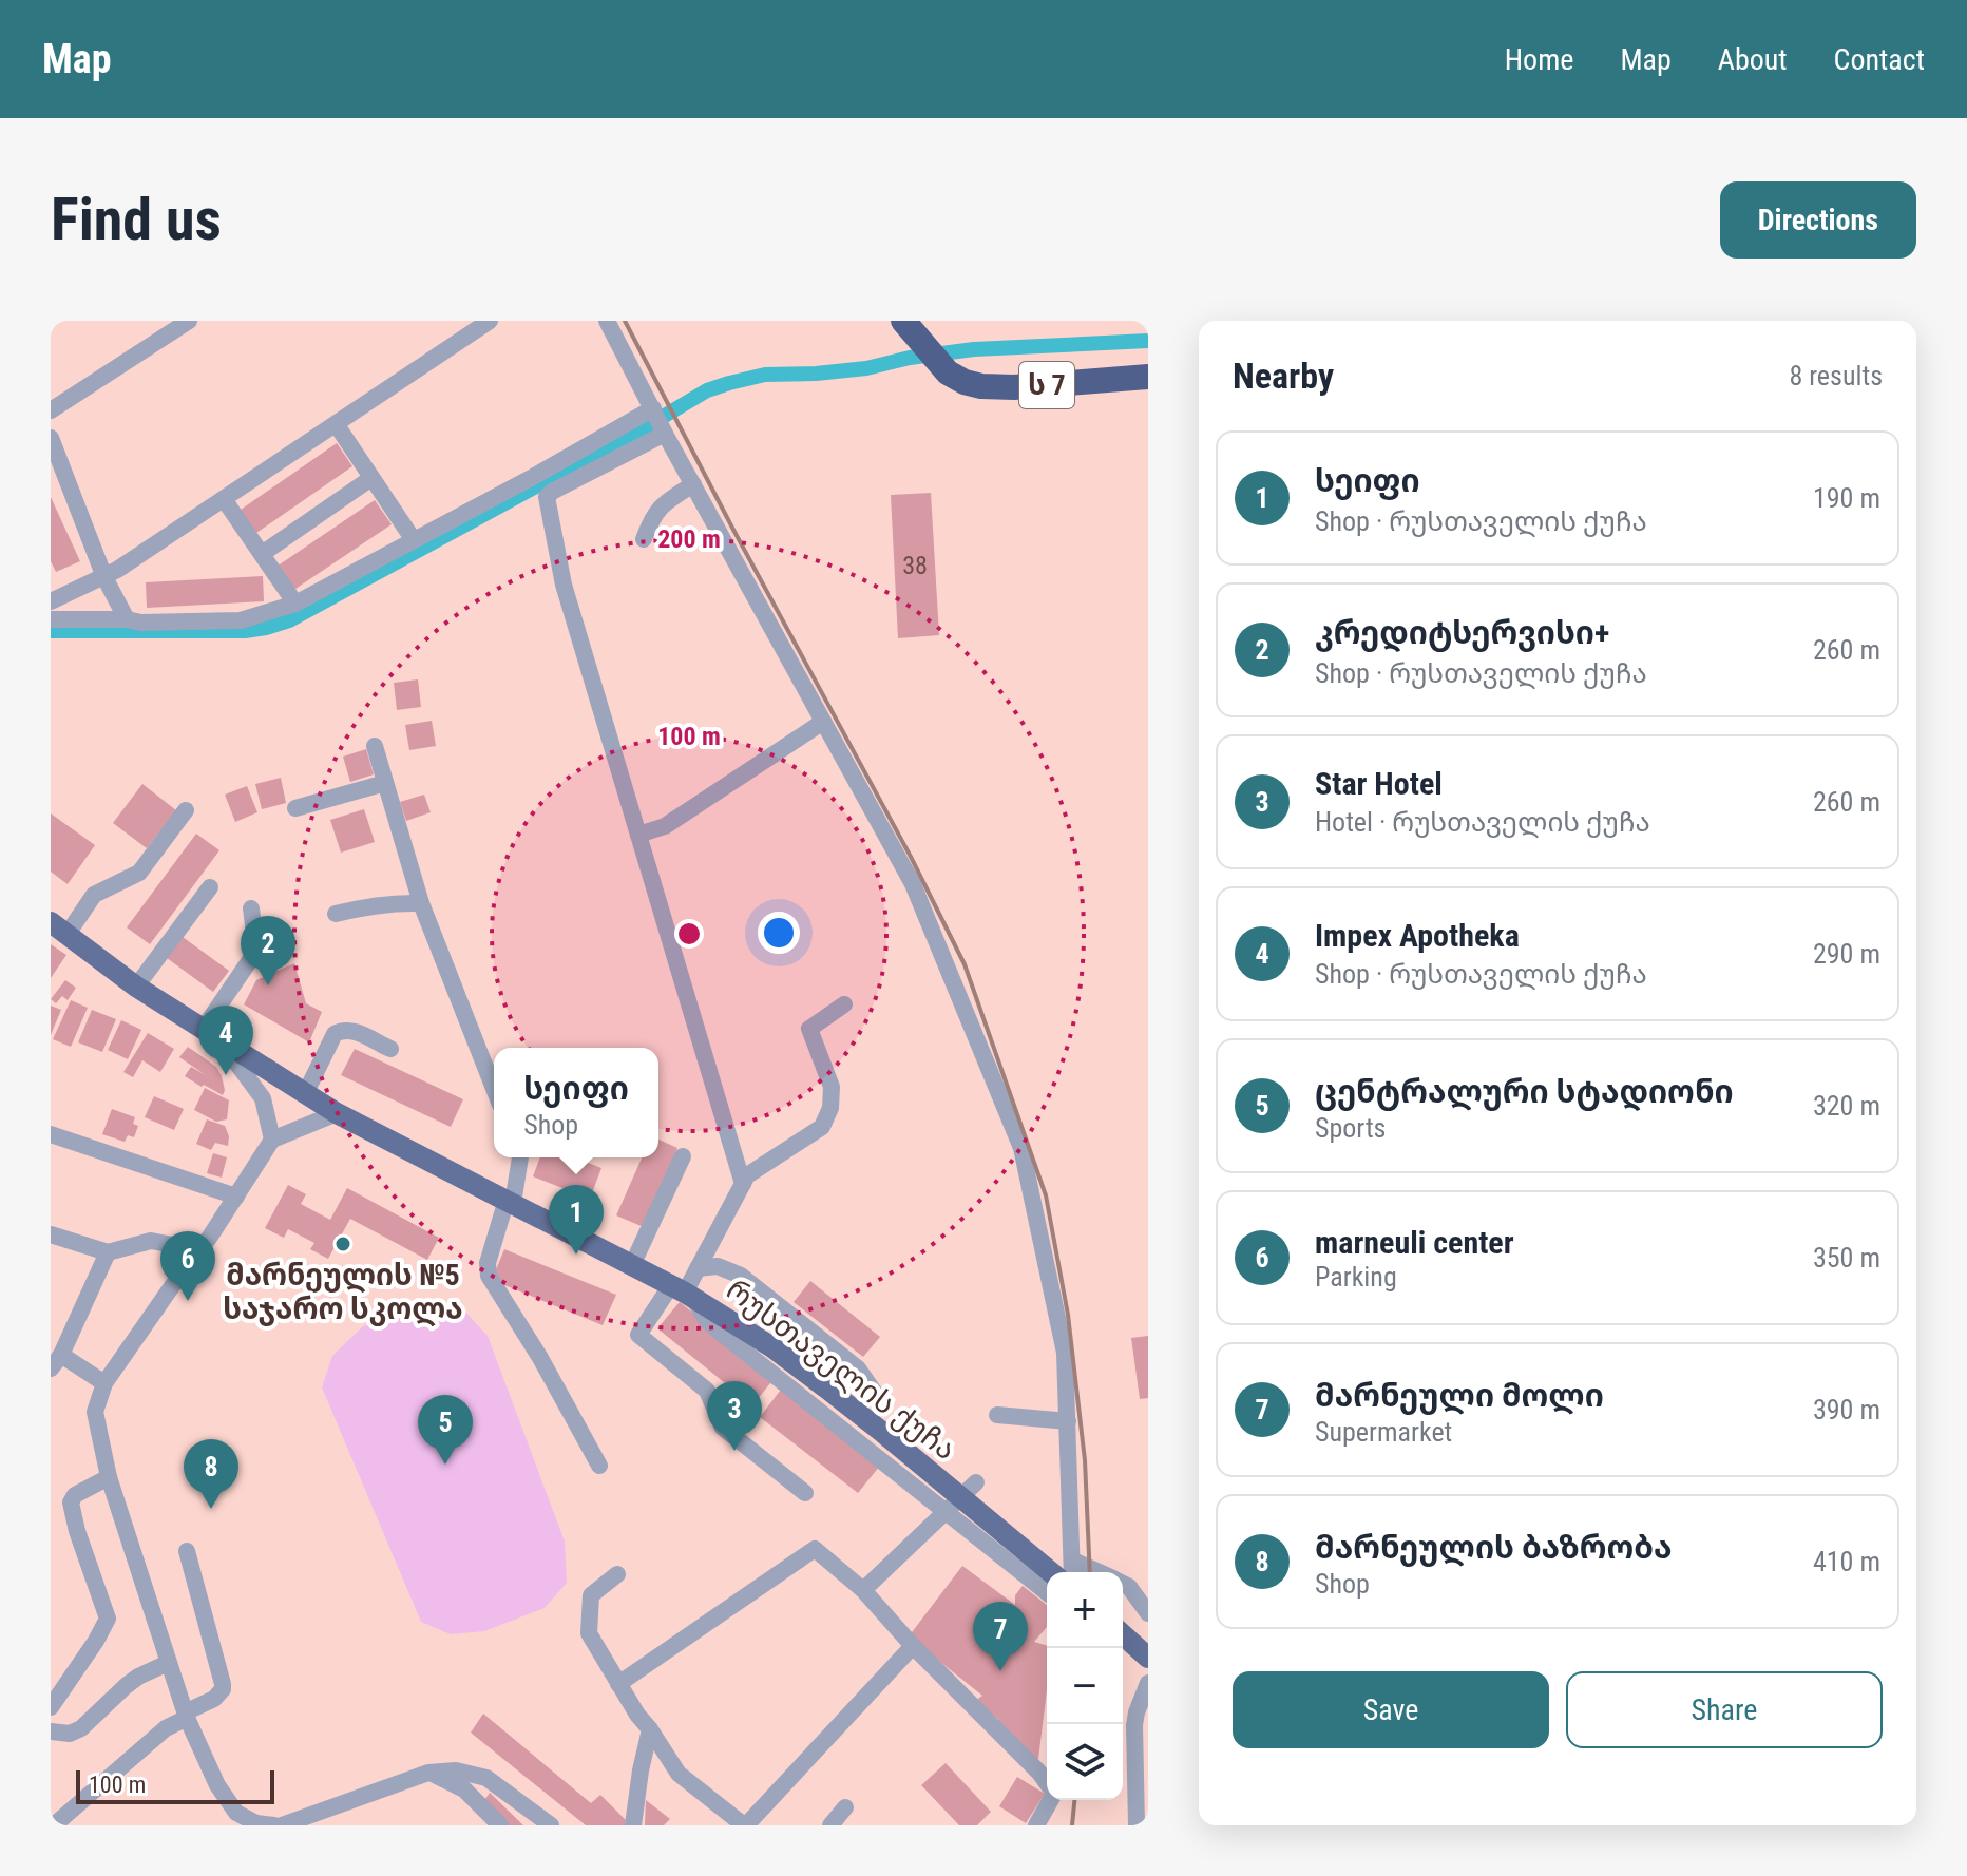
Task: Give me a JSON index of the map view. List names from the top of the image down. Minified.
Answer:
{"streets":{"highway":["ს 7"],"main road":["რუსთაველის ქუჩა"]},"places":["მარნეულის №5 საჯარო სკოლა"],"house_numbers":["38"],"scale_bar":"100 m","page":{"header":"Map","nav":["Home","Map","About","Contact"],"buttons":["Directions",["Save","Share"]],"title":"Find us","heading":["Nearby","8 results"],"list":[{"mark":"1","name":"სეიფი","note":"Shop · რუსთაველის ქუჩა","value":"190 m"},{"mark":"2","name":"კრედიტსერვისი+","note":"Shop · რუსთაველის ქუჩა","value":"260 m"},{"mark":"3","name":"Star Hotel","note":"Hotel · რუსთაველის ქუჩა","value":"260 m"},{"mark":"4","name":"Impex Apotheka","note":"Shop · რუსთაველის ქუჩა","value":"290 m"},{"mark":"5","name":"ცენტრალური სტადიონი","note":"Sports","value":"320 m"},{"mark":"6","name":"marneuli center","note":"Parking","value":"350 m"},{"mark":"7","name":"მარნეული მოლი","note":"Supermarket","value":"390 m"},{"mark":"8","name":"მარნეულის ბაზრობა","note":"Shop","value":"410 m"}],"pins":["2","4","1","6","3","5","8","7"],"popup":["სეიფი","Shop"],"map_buttons":["+","−"],"scale":"100 m"},"rings":["200 m","100 m"]}
